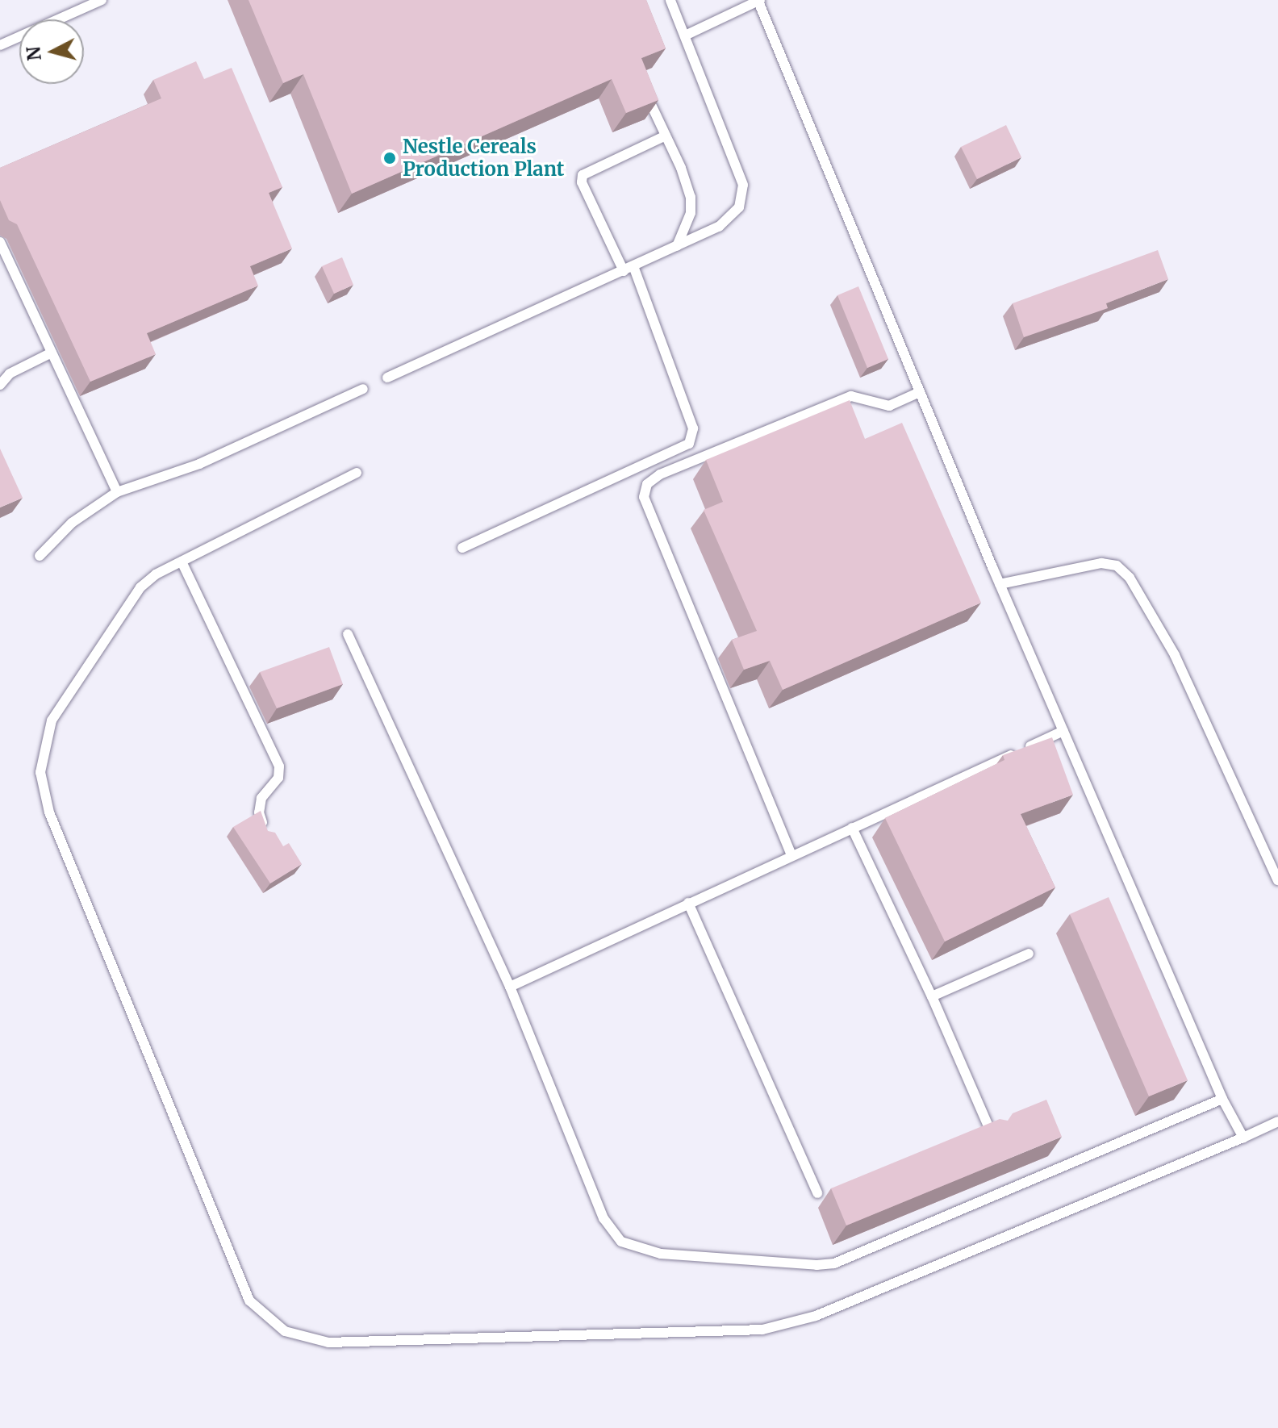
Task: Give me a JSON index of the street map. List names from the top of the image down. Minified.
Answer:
{"places":["Nestle Cereals Production Plant"],"north":"left"}
